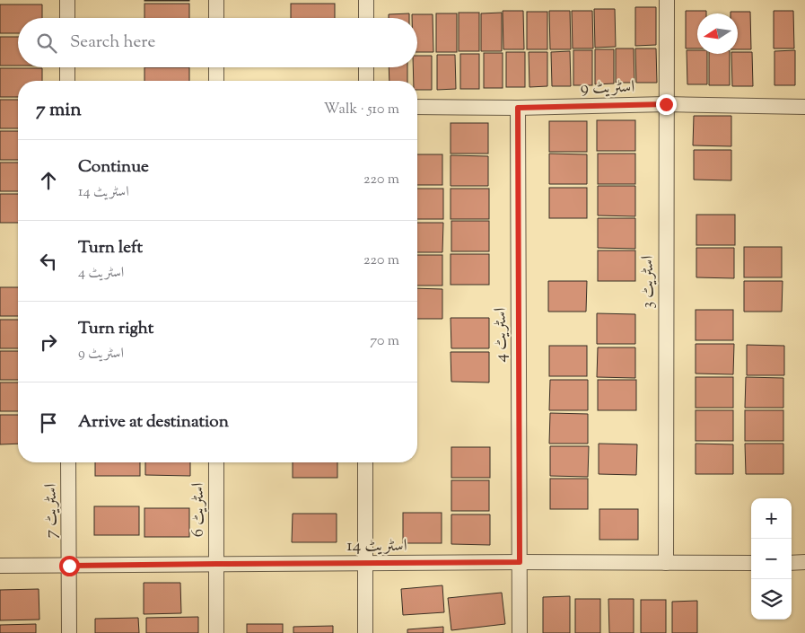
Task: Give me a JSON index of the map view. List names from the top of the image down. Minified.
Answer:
{"streets":{"street":["اسٹریٹ 9","اسٹریٹ 3","اسٹریٹ 4","اسٹریٹ 6","اسٹریٹ 7","اسٹریٹ 14"]},"crossings":[["اسٹریٹ 9","اسٹریٹ 3"],["اسٹریٹ 9","اسٹریٹ 4"],["اسٹریٹ 3","اسٹریٹ 14"],["اسٹریٹ 4","اسٹریٹ 14"],["اسٹریٹ 6","اسٹریٹ 14"],["اسٹریٹ 7","اسٹریٹ 14"]],"north":"left","page":{"search":"Search here","heading":["7 min","Walk · 510 m"],"list":[["Continue","اسٹریٹ 14","220 m"],["Turn left","اسٹریٹ 4","220 m"],["Turn right","اسٹریٹ 9","70 m"],"Arrive at destination"],"map_buttons":["+","−"]}}
